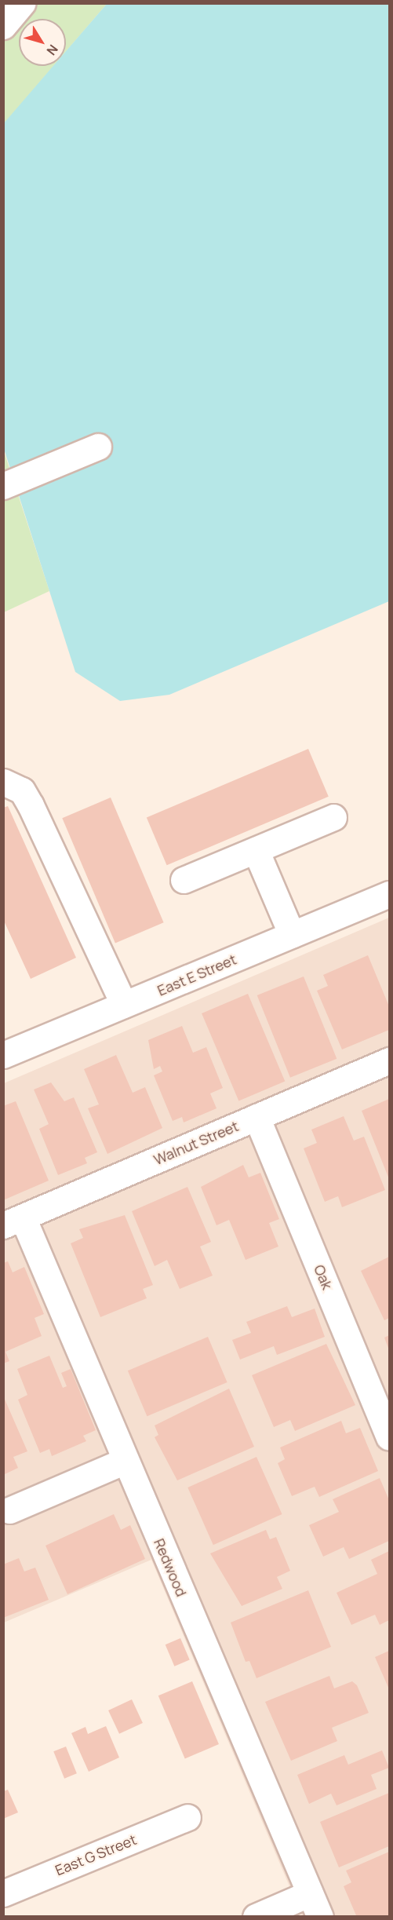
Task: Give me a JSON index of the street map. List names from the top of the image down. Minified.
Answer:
{"streets":{"street":["East E Street","Walnut Street","Oak","Redwood","East G Street"]},"crossings":[["Walnut Street","Oak"],["Walnut Street","Redwood"]],"north":"bottom right"}
